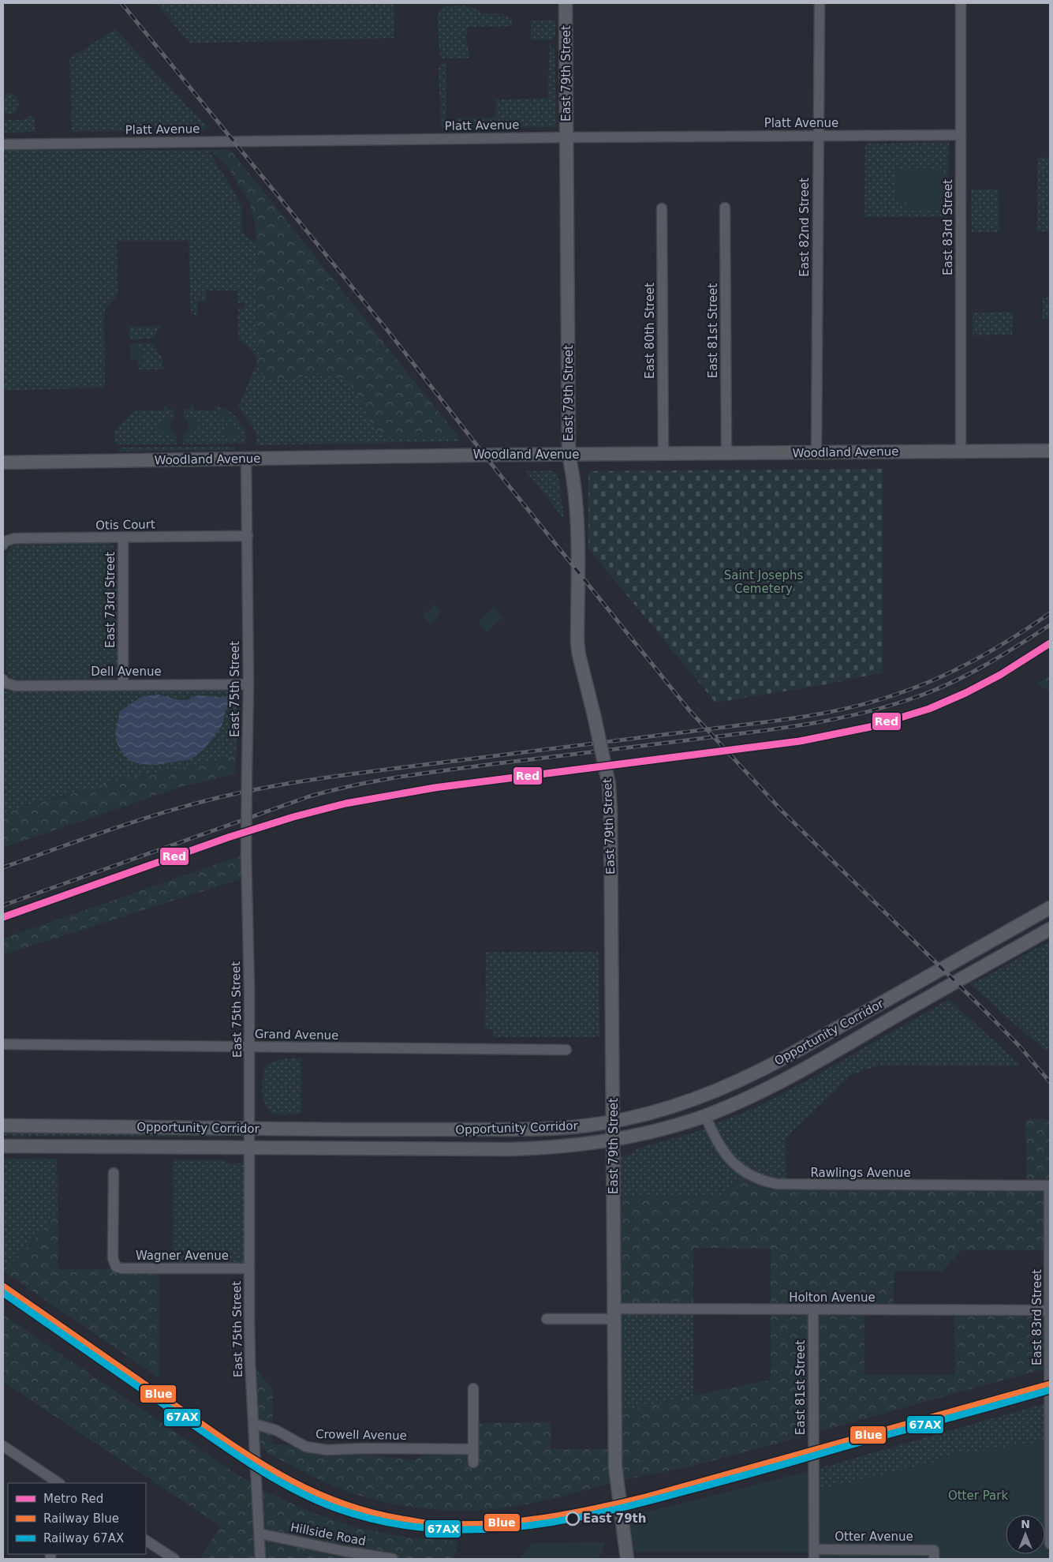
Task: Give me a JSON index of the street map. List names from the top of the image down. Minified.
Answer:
{"streets":{"main road":["East 79th Street","Woodland Avenue","Opportunity Corridor"],"street":["Platt Avenue","East 82nd Street","East 83rd Street","East 80th Street","East 81st Street","Otis Court","East 73rd Street","Dell Avenue","East 75th Street","Grand Avenue","Rawlings Avenue","Wagner Avenue","Holton Avenue","Crowell Avenue","Hillside Road","Otter Avenue"]},"crossings":[["East 79th Street","Platt Avenue"],["East 79th Street","Woodland Avenue"],["East 79th Street","Opportunity Corridor"],["East 79th Street","Holton Avenue"],["Platt Avenue","East 82nd Street"],["Platt Avenue","East 83rd Street"],["East 82nd Street","Woodland Avenue"],["East 83rd Street","Woodland Avenue"],["East 83rd Street","Rawlings Avenue"],["East 83rd Street","Holton Avenue"],["East 80th Street","Woodland Avenue"],["East 81st Street","Woodland Avenue"],["East 81st Street","Holton Avenue"],["East 81st Street","Otter Avenue"],["Woodland Avenue","East 75th Street"],["Otis Court","East 73rd Street"],["Otis Court","East 75th Street"],["East 73rd Street","Dell Avenue"],["Dell Avenue","East 75th Street"],["East 75th Street","Opportunity Corridor"],["East 75th Street","Grand Avenue"],["East 75th Street","Wagner Avenue"],["East 75th Street","Crowell Avenue"],["East 75th Street","Hillside Road"],["Opportunity Corridor","Rawlings Avenue"]],"parks":["Saint Josephs Cemetery","Otter Park"],"places":["East 79th"],"lines":["metro line Red","rail line Blue","rail line 67AX"],"legend":["Metro Red","Railway Blue","Railway 67AX"],"north":"top"}
